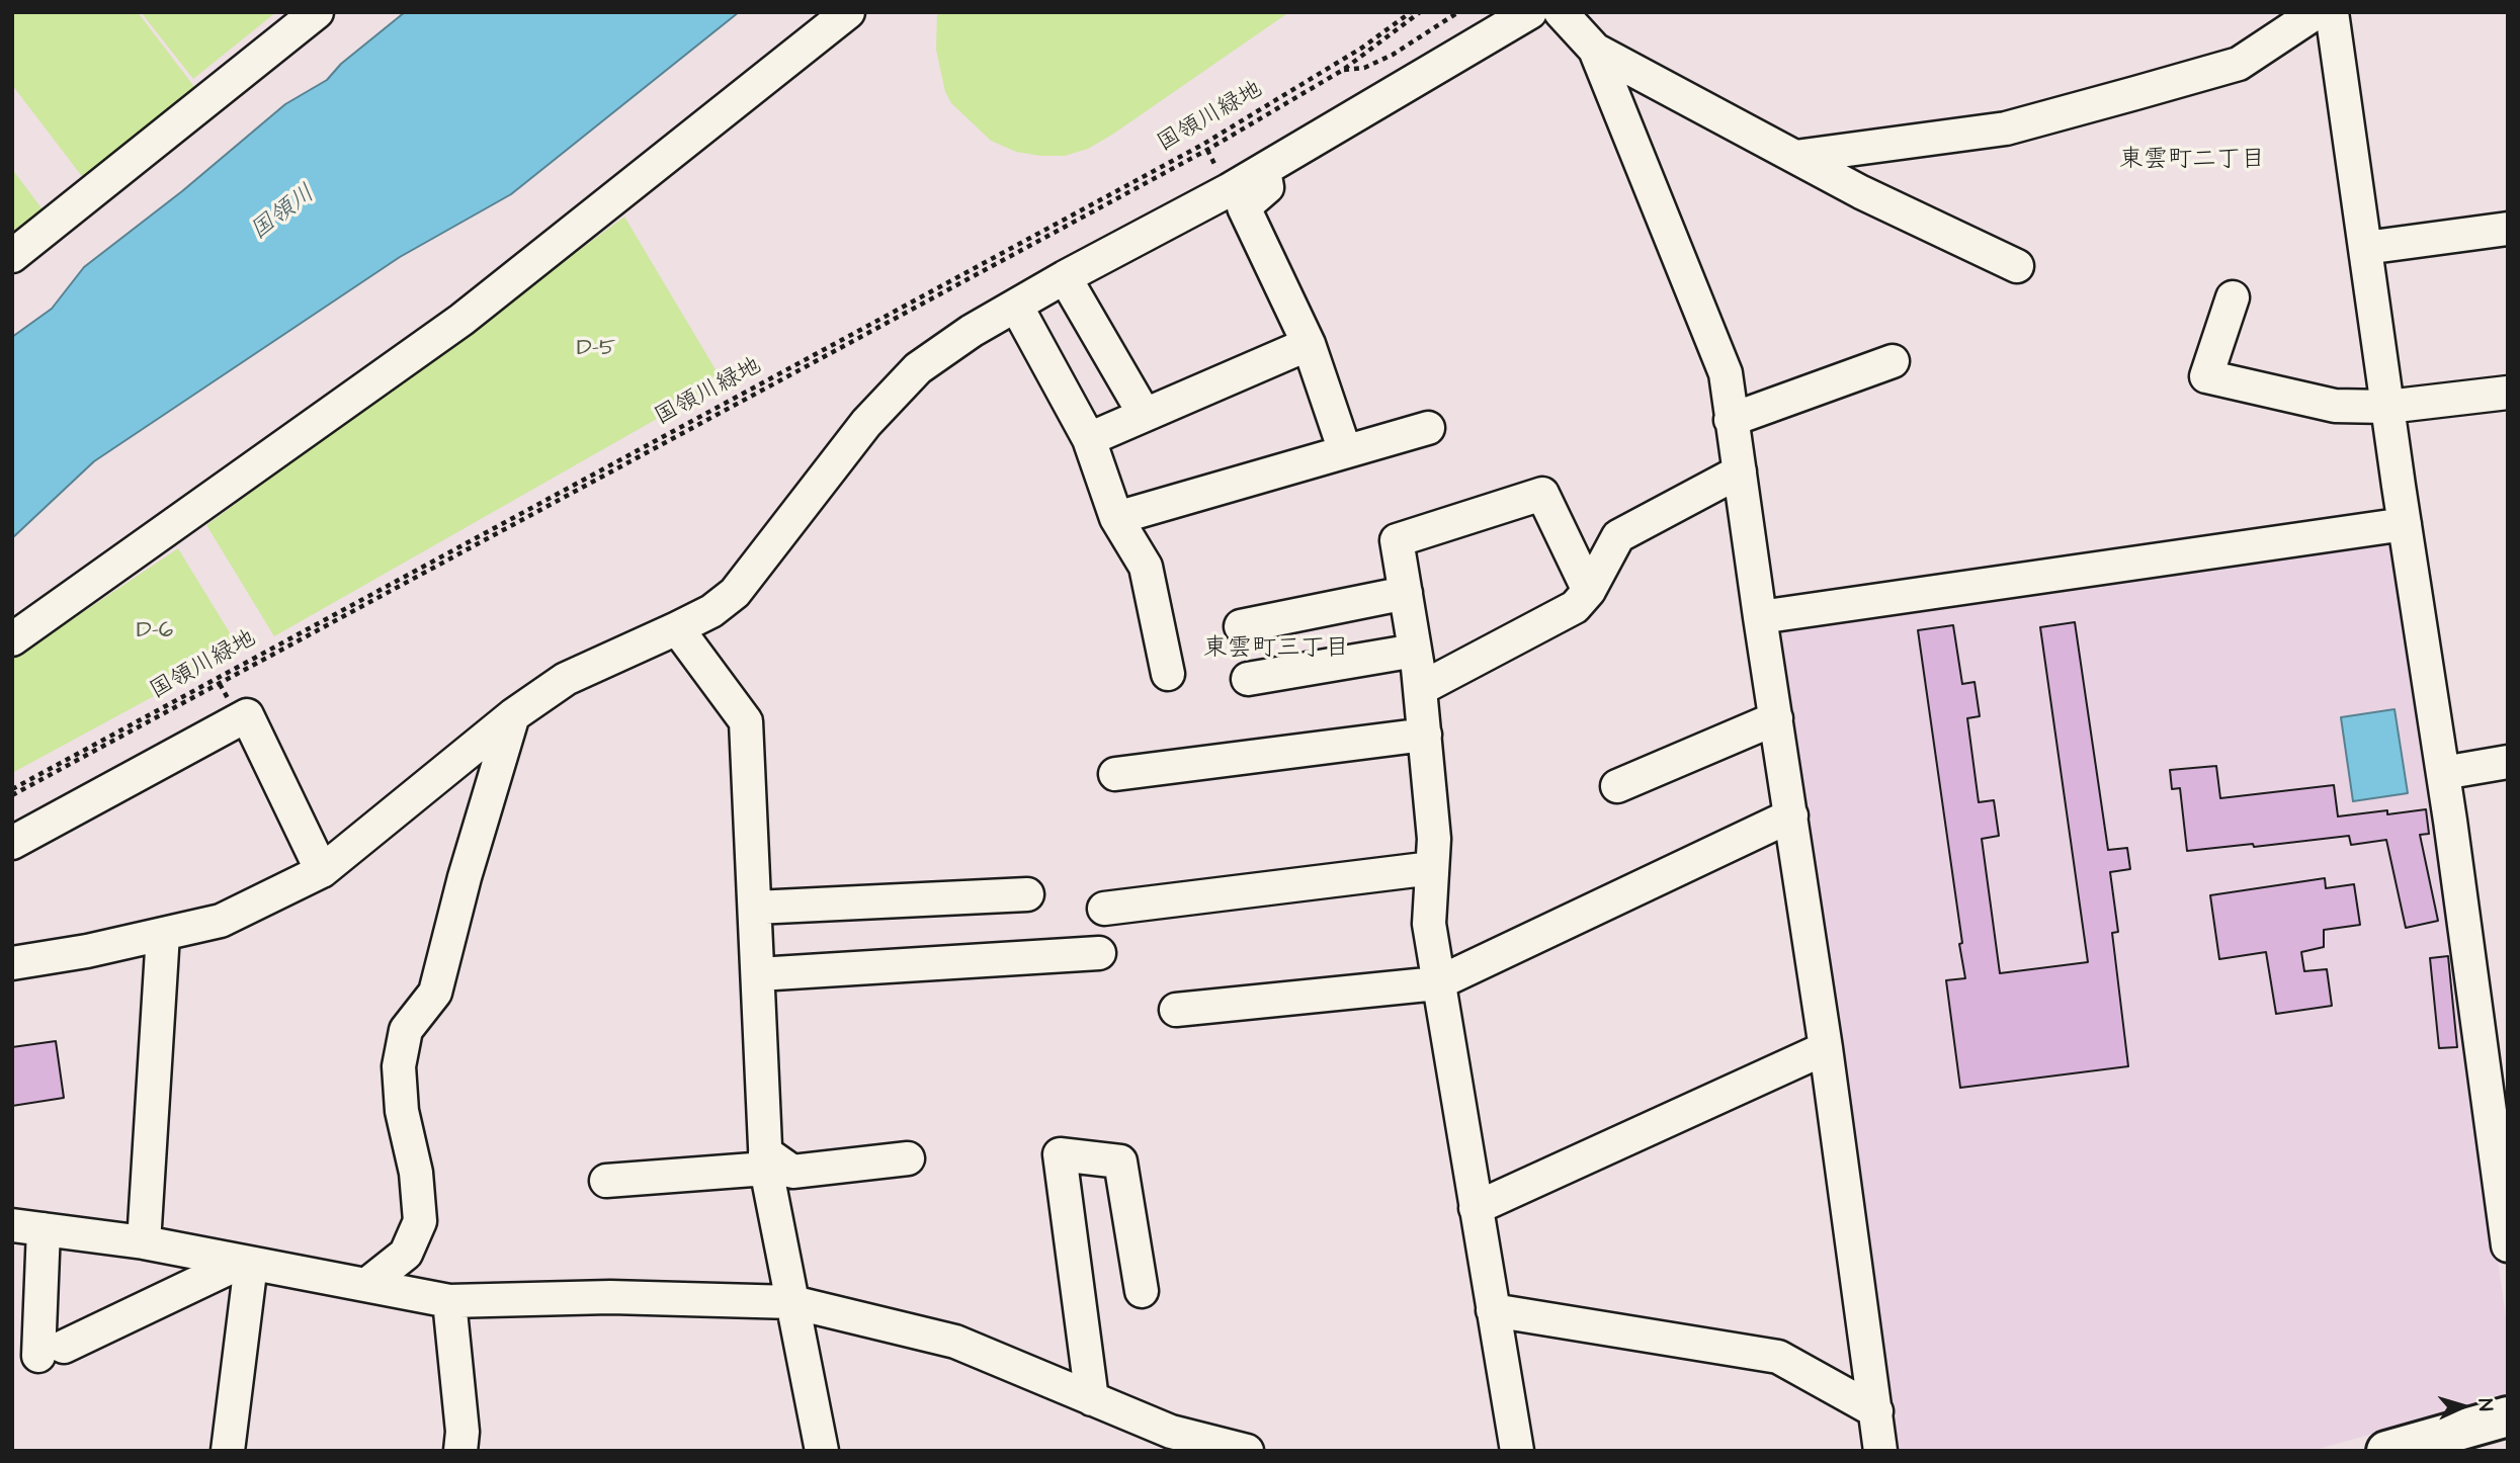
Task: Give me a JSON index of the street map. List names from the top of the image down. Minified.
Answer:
{"streets":{"path":["国領川緑地"]},"districts":["東雲町二丁目","東雲町三丁目"],"water":["国領川"],"parks":["D-5","D-6"],"north":"right"}
